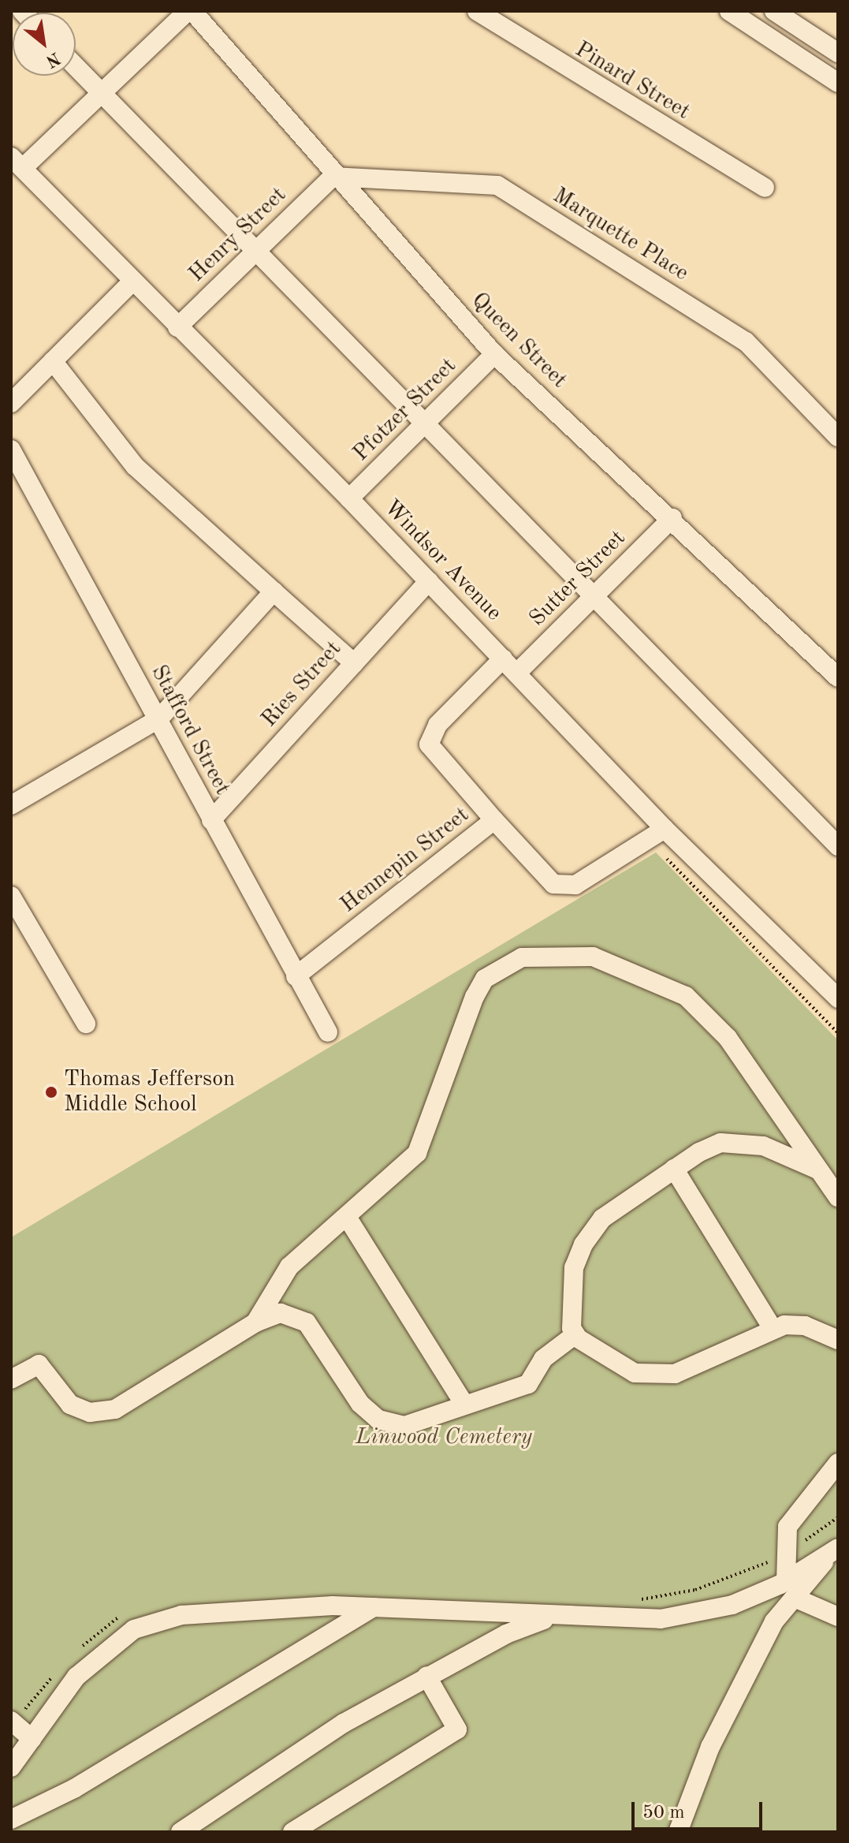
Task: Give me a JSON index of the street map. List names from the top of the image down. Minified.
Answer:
{"streets":{"street":["Pinard Street","Henry Street","Marquette Place","Queen Street","Pfotzer Street","Windsor Avenue","Sutter Street","Ries Street","Stafford Street","Hennepin Street"]},"crossings":[["Henry Street","Marquette Place"],["Henry Street","Queen Street"],["Henry Street","Windsor Avenue"],["Marquette Place","Queen Street"],["Queen Street","Pfotzer Street"],["Queen Street","Sutter Street"],["Pfotzer Street","Windsor Avenue"],["Windsor Avenue","Sutter Street"],["Windsor Avenue","Ries Street"],["Windsor Avenue","Hennepin Street"],["Ries Street","Stafford Street"],["Stafford Street","Hennepin Street"]],"parks":["Linwood Cemetery"],"places":["Thomas Jefferson Middle School"],"scale_bar":"50 m","north":"bottom right"}
